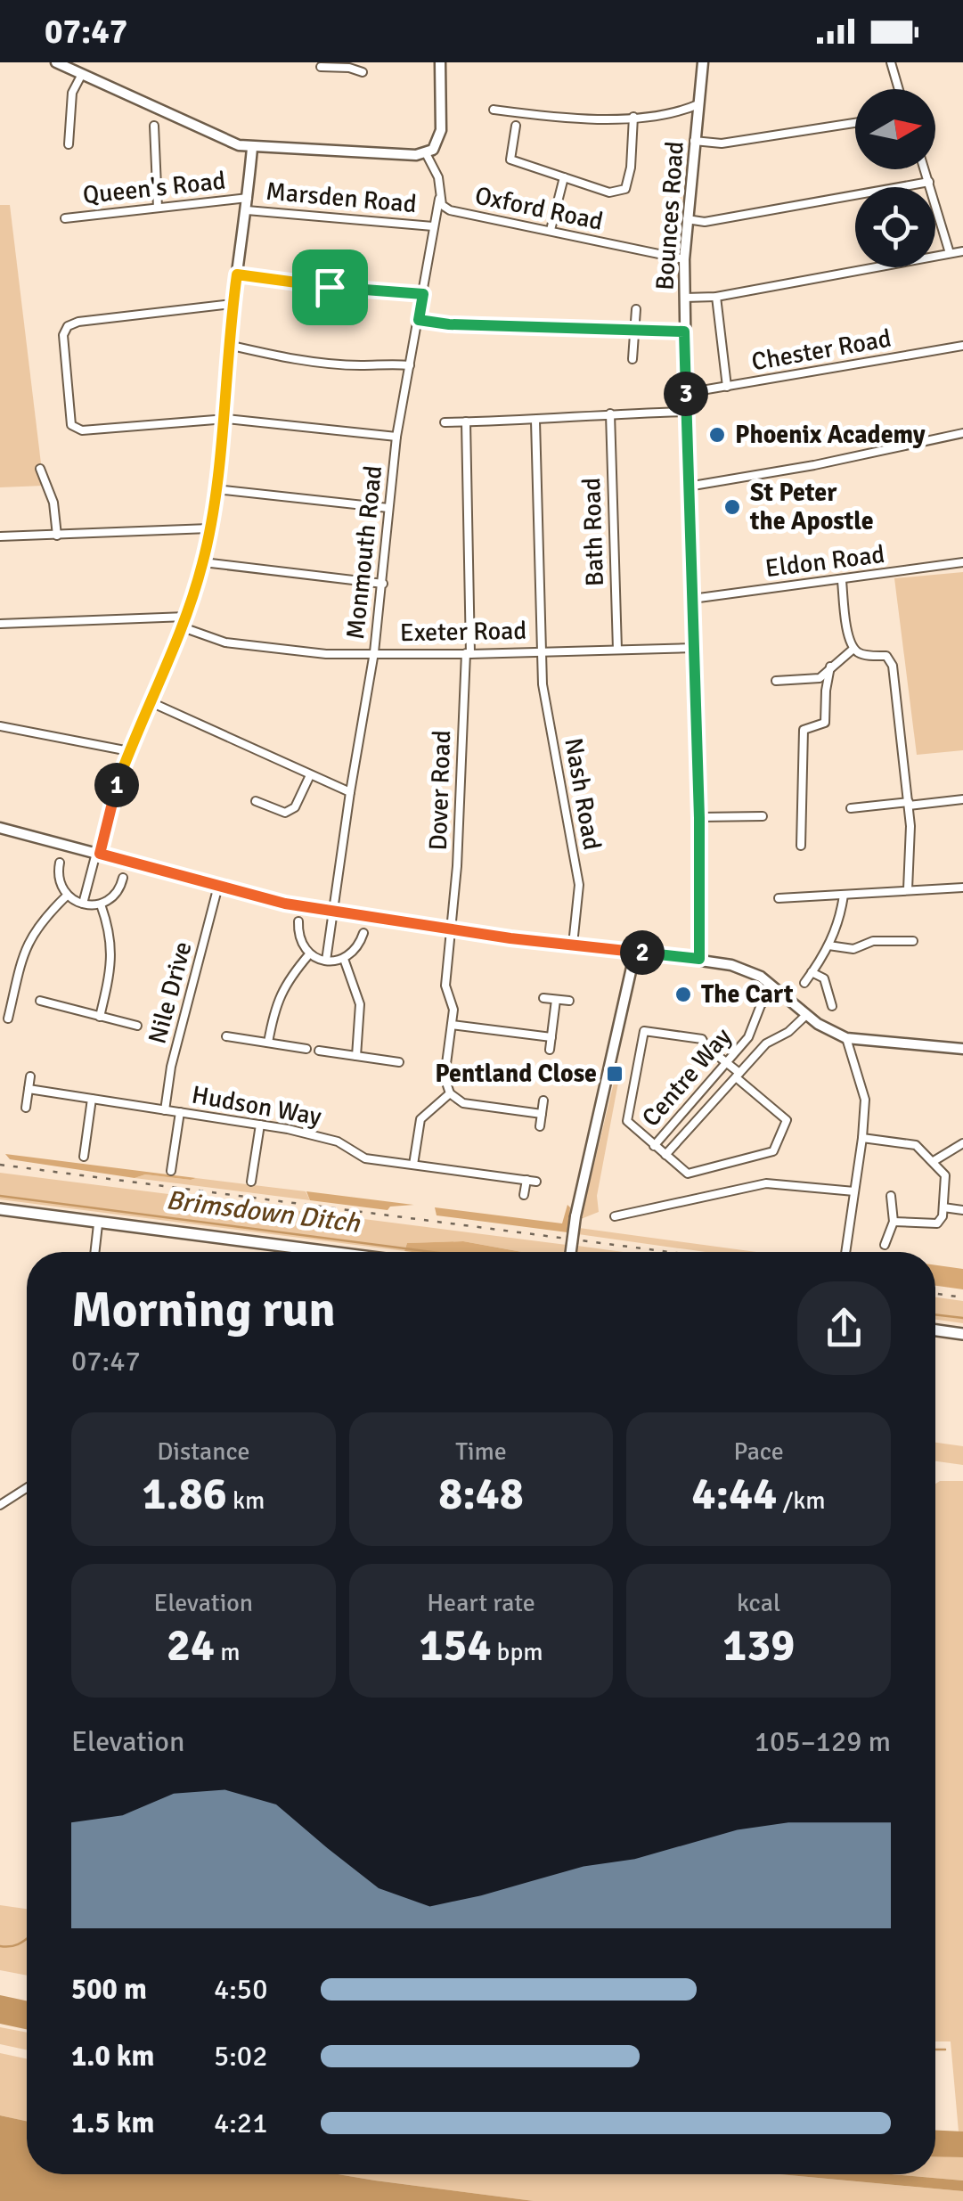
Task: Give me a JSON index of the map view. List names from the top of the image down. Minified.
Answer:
{"streets":{"street":["Queen's Road","Marsden Road","Oxford Road","Bounces Road","Chester Road","Bath Road","Monmouth Road","Eldon Road","Exeter Road","Dover Road","Nash Road","Nile Drive","Centre Way","Hudson Way"]},"crossings":[["Marsden Road","Monmouth Road"],["Oxford Road","Bounces Road"],["Oxford Road","Monmouth Road"],["Bounces Road","Chester Road"],["Bounces Road","Eldon Road"],["Bounces Road","Exeter Road"],["Bath Road","Exeter Road"],["Monmouth Road","Exeter Road"],["Exeter Road","Dover Road"],["Exeter Road","Nash Road"],["Nile Drive","Hudson Way"]],"water":["Brimsdown Ditch"],"places":{"other":["Phoenix Academy","St Peter the Apostle","The Cart"],"transit":["Pentland Close"]},"north":"right","page":{"status":"07:47","pins":["3","1","2"],"heading":["Morning run","07:47"],"stats":[["Distance","1.86 km"],["Time","8:48"],["Pace","4:44 /km"],["Elevation","24 m"],["Heart rate","154 bpm"],["kcal","139"]],"chart":["Elevation","105–129 m"],"list":[{"name":"500 m","note":"4:50"},{"name":"1.0 km","note":"5:02"},{"name":"1.5 km","note":"4:21"}]}}
